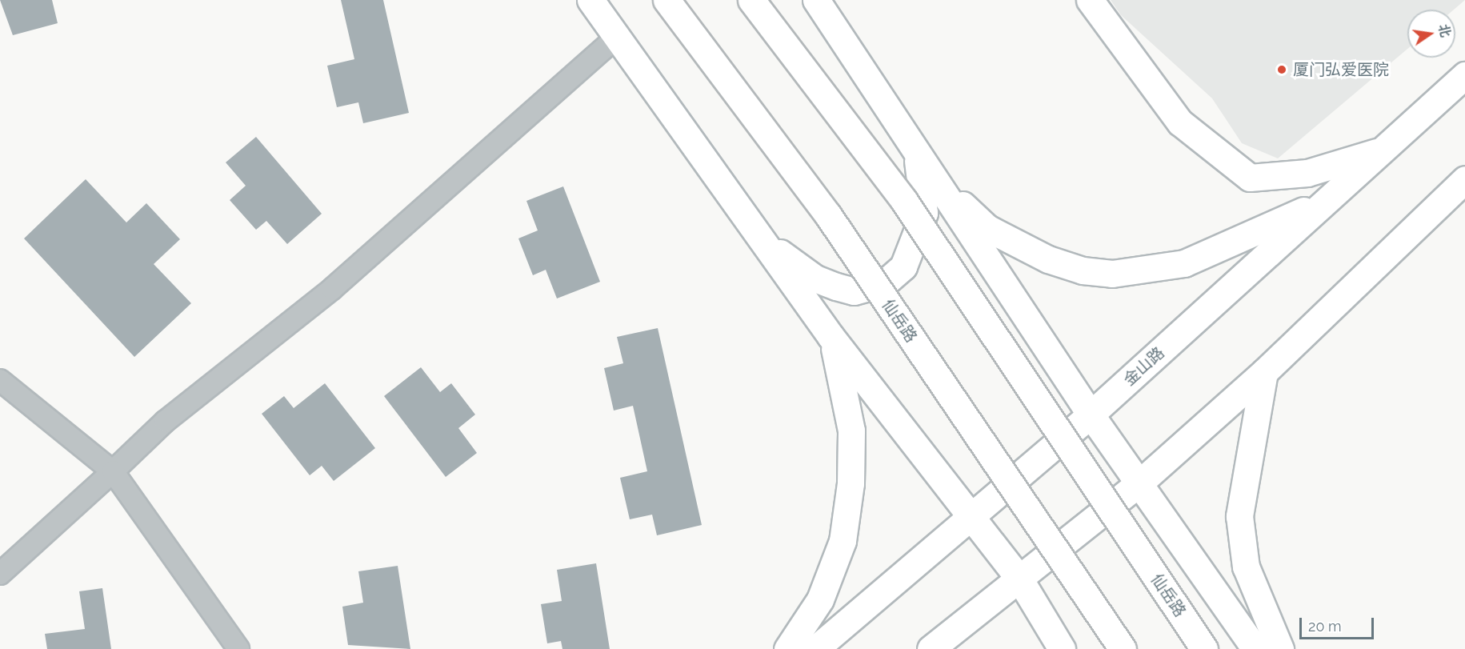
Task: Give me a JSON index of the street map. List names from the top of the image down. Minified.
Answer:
{"streets":{"main road":["仙岳路","金山路"]},"places":["厦门弘爱医院"],"scale_bar":"20 m","north":"right"}
